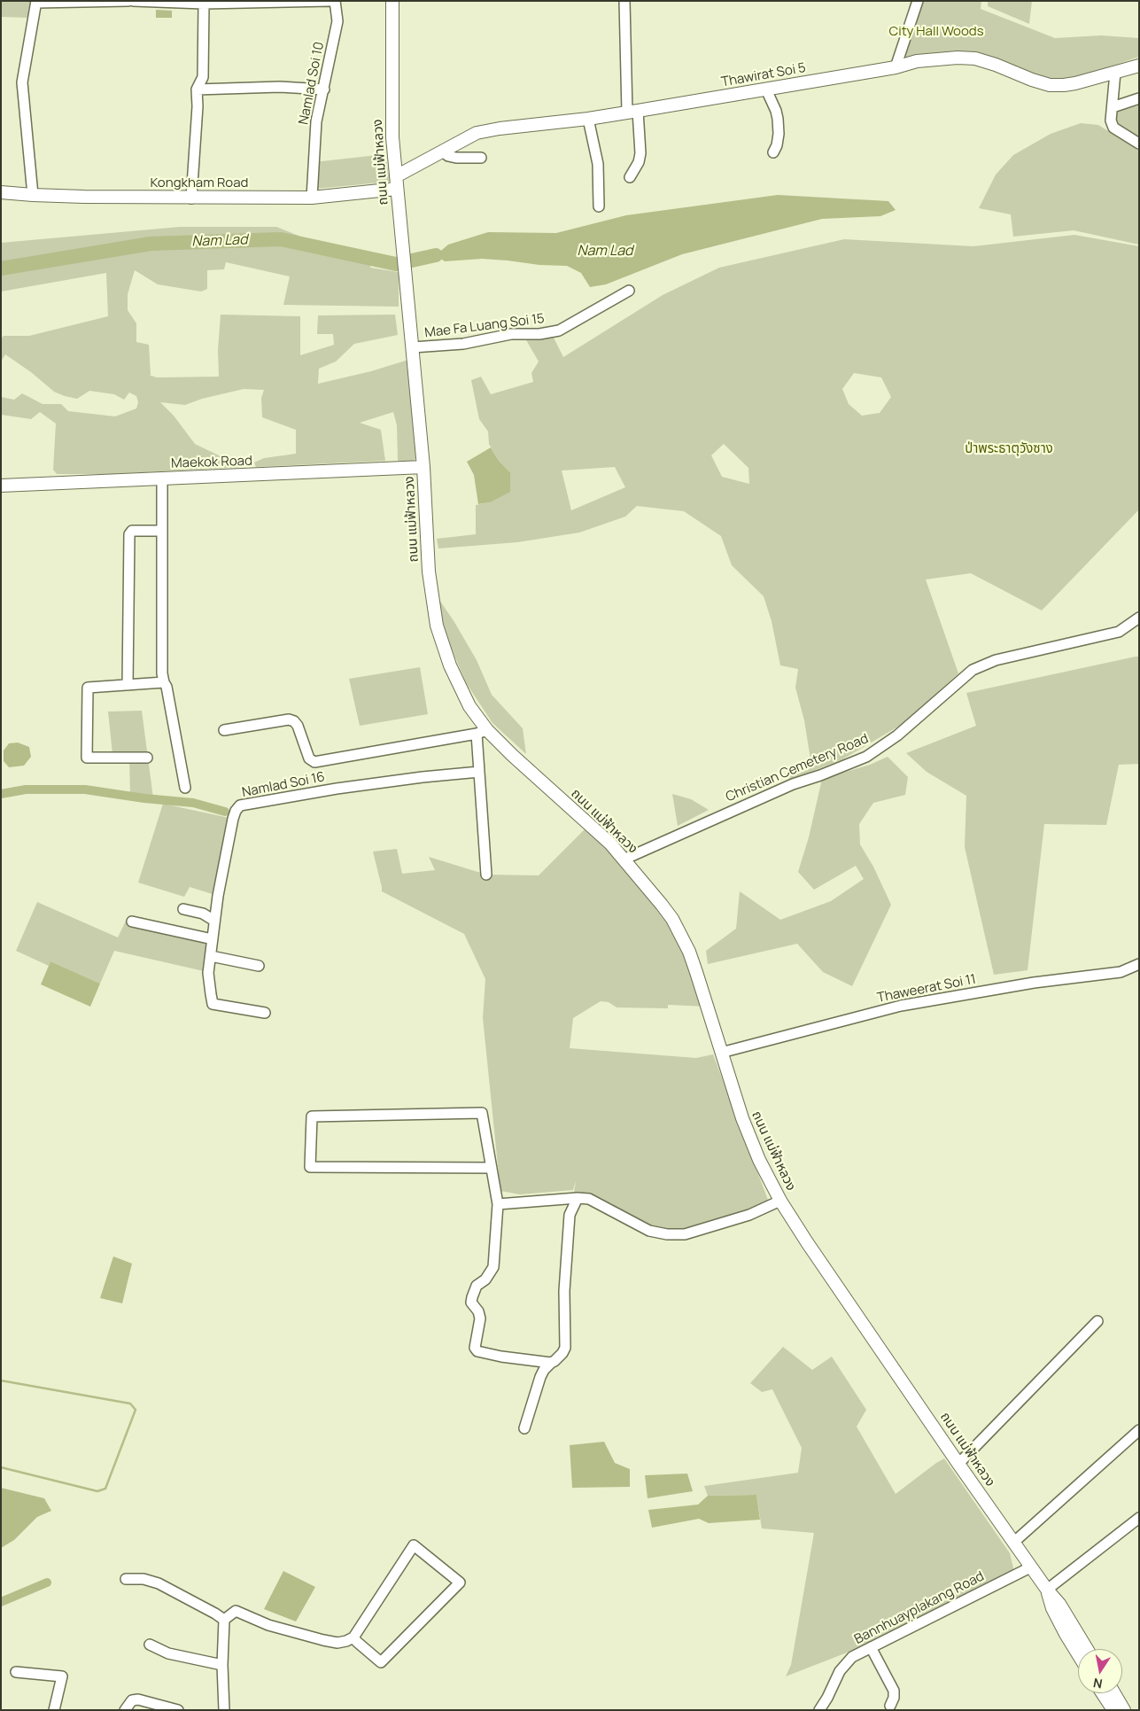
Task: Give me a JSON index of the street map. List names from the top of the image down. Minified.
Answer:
{"streets":{"street":["Thawirat Soi 5","Namlad Soi 10","ถนน แม่ฟ้าหลวง","Kongkham Road","Mae Fa Luang Soi 15","Maekok Road","Christian Cemetery Road","Namlad Soi 16","Thaweerat Soi 11","Bannhuayplakang Road"]},"crossings":[["Thawirat Soi 5","ถนน แม่ฟ้าหลวง"],["Thawirat Soi 5","Kongkham Road"],["Namlad Soi 10","Kongkham Road"],["ถนน แม่ฟ้าหลวง","Kongkham Road"],["ถนน แม่ฟ้าหลวง","Mae Fa Luang Soi 15"],["ถนน แม่ฟ้าหลวง","Maekok Road"],["ถนน แม่ฟ้าหลวง","Christian Cemetery Road"],["ถนน แม่ฟ้าหลวง","Thaweerat Soi 11"],["ถนน แม่ฟ้าหลวง","Bannhuayplakang Road"]],"water":["Nam Lad"],"parks":["City Hall Woods","ป่าพระธาตุวังซาง"],"north":"bottom"}
